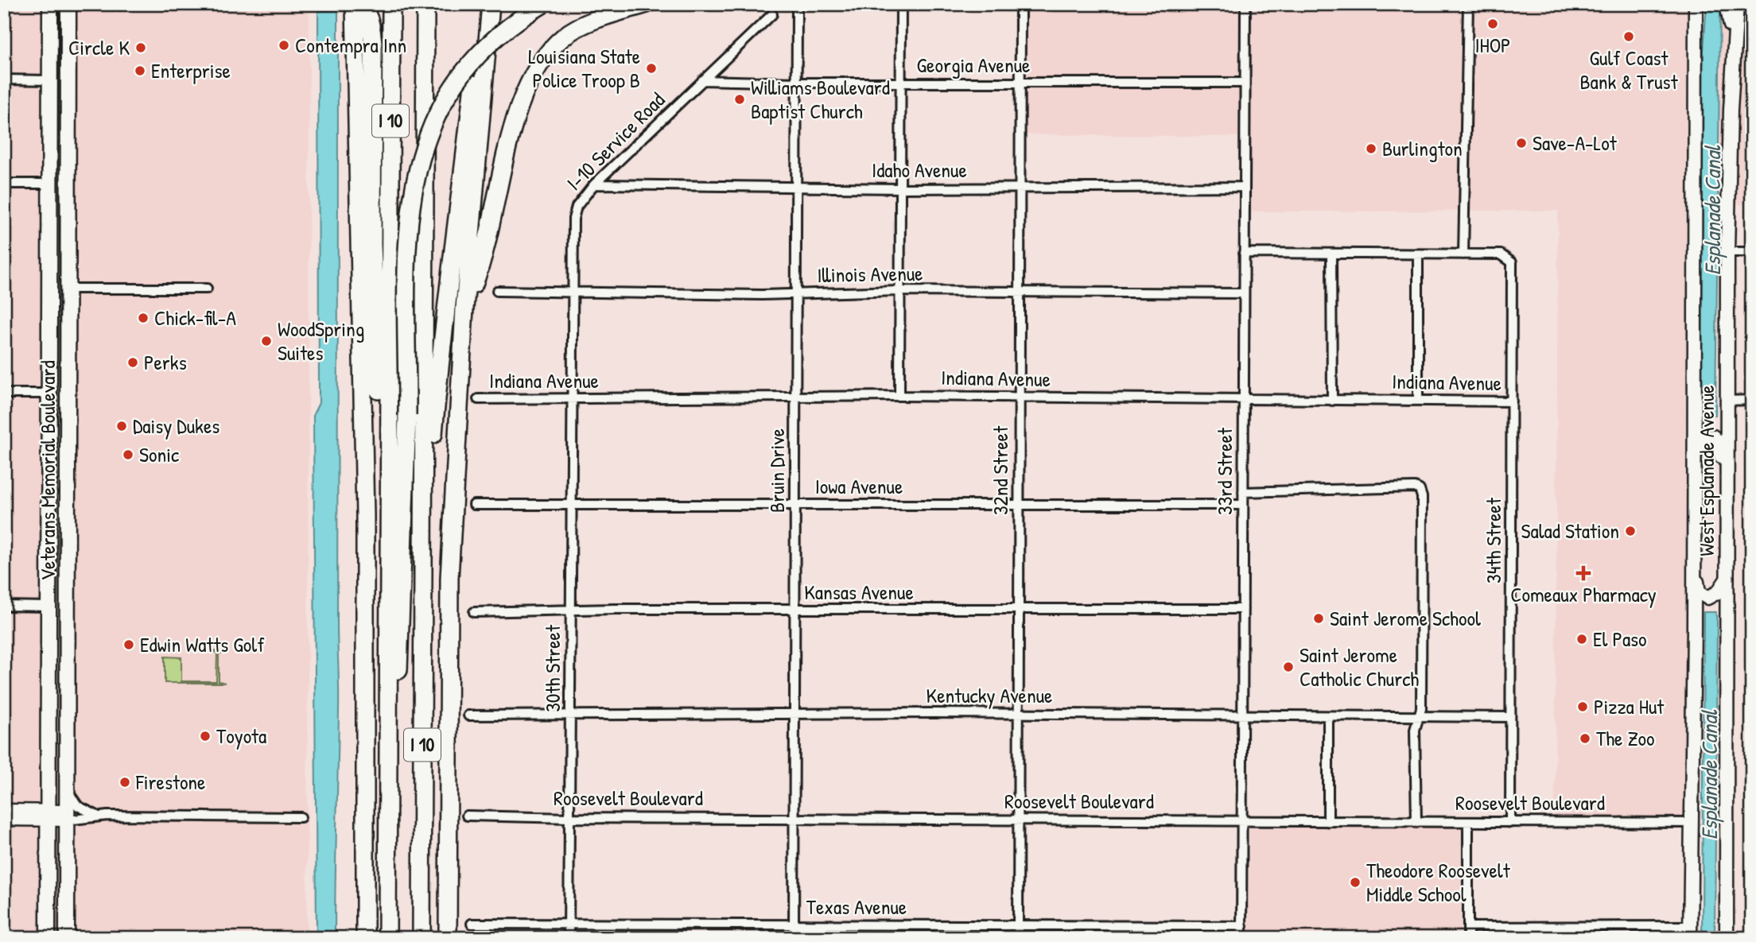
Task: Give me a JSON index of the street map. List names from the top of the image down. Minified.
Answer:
{"streets":{"highway":["I 10"],"main road":["Veterans Memorial Boulevard","West Esplanade Avenue"],"street":["Georgia Avenue","I-10 Service Road","Idaho Avenue","Illinois Avenue","Indiana Avenue","Bruin Drive","32nd Street","33rd Street","Iowa Avenue","34th Street","Kansas Avenue","30th Street","Kentucky Avenue","Roosevelt Boulevard","Texas Avenue"]},"crossings":[["Georgia Avenue","I-10 Service Road"],["Georgia Avenue","Bruin Drive"],["Georgia Avenue","32nd Street"],["Georgia Avenue","33rd Street"],["I-10 Service Road","Idaho Avenue"],["I-10 Service Road","Illinois Avenue"],["I-10 Service Road","Indiana Avenue"],["I-10 Service Road","30th Street"],["Idaho Avenue","Bruin Drive"],["Idaho Avenue","32nd Street"],["Idaho Avenue","33rd Street"],["Illinois Avenue","Bruin Drive"],["Illinois Avenue","32nd Street"],["Illinois Avenue","33rd Street"],["Indiana Avenue","Bruin Drive"],["Indiana Avenue","32nd Street"],["Indiana Avenue","33rd Street"],["Indiana Avenue","34th Street"],["Indiana Avenue","30th Street"],["Bruin Drive","Iowa Avenue"],["Bruin Drive","Kansas Avenue"],["Bruin Drive","Kentucky Avenue"],["Bruin Drive","Roosevelt Boulevard"],["Bruin Drive","Texas Avenue"],["32nd Street","Iowa Avenue"],["32nd Street","Kansas Avenue"],["32nd Street","Kentucky Avenue"],["32nd Street","Roosevelt Boulevard"],["32nd Street","Texas Avenue"],["West Esplanade Avenue","Roosevelt Boulevard"],["33rd Street","Iowa Avenue"],["33rd Street","Kansas Avenue"],["33rd Street","Kentucky Avenue"],["33rd Street","Roosevelt Boulevard"],["33rd Street","Texas Avenue"],["Iowa Avenue","30th Street"],["34th Street","Kentucky Avenue"],["34th Street","Roosevelt Boulevard"],["Kansas Avenue","30th Street"],["30th Street","Kentucky Avenue"],["30th Street","Roosevelt Boulevard"],["30th Street","Texas Avenue"]],"water":["Esplanade Canal"],"places":{"other":["IHOP","Gulf Coast Bank & Trust","Contempra Inn","Circle K","Louisiana State Police Troop B","Enterprise","Williams Boulevard Baptist Church","Save-A-Lot","Burlington","Chick-fil-A","WoodSpring Suites","Perks","Daisy Dukes","Sonic","Salad Station","Saint Jerome School","El Paso","Edwin Watts Golf","Saint Jerome Catholic Church","Pizza Hut","Toyota","The Zoo","Firestone","Theodore Roosevelt Middle School"],"health":["Comeaux Pharmacy"]}}
